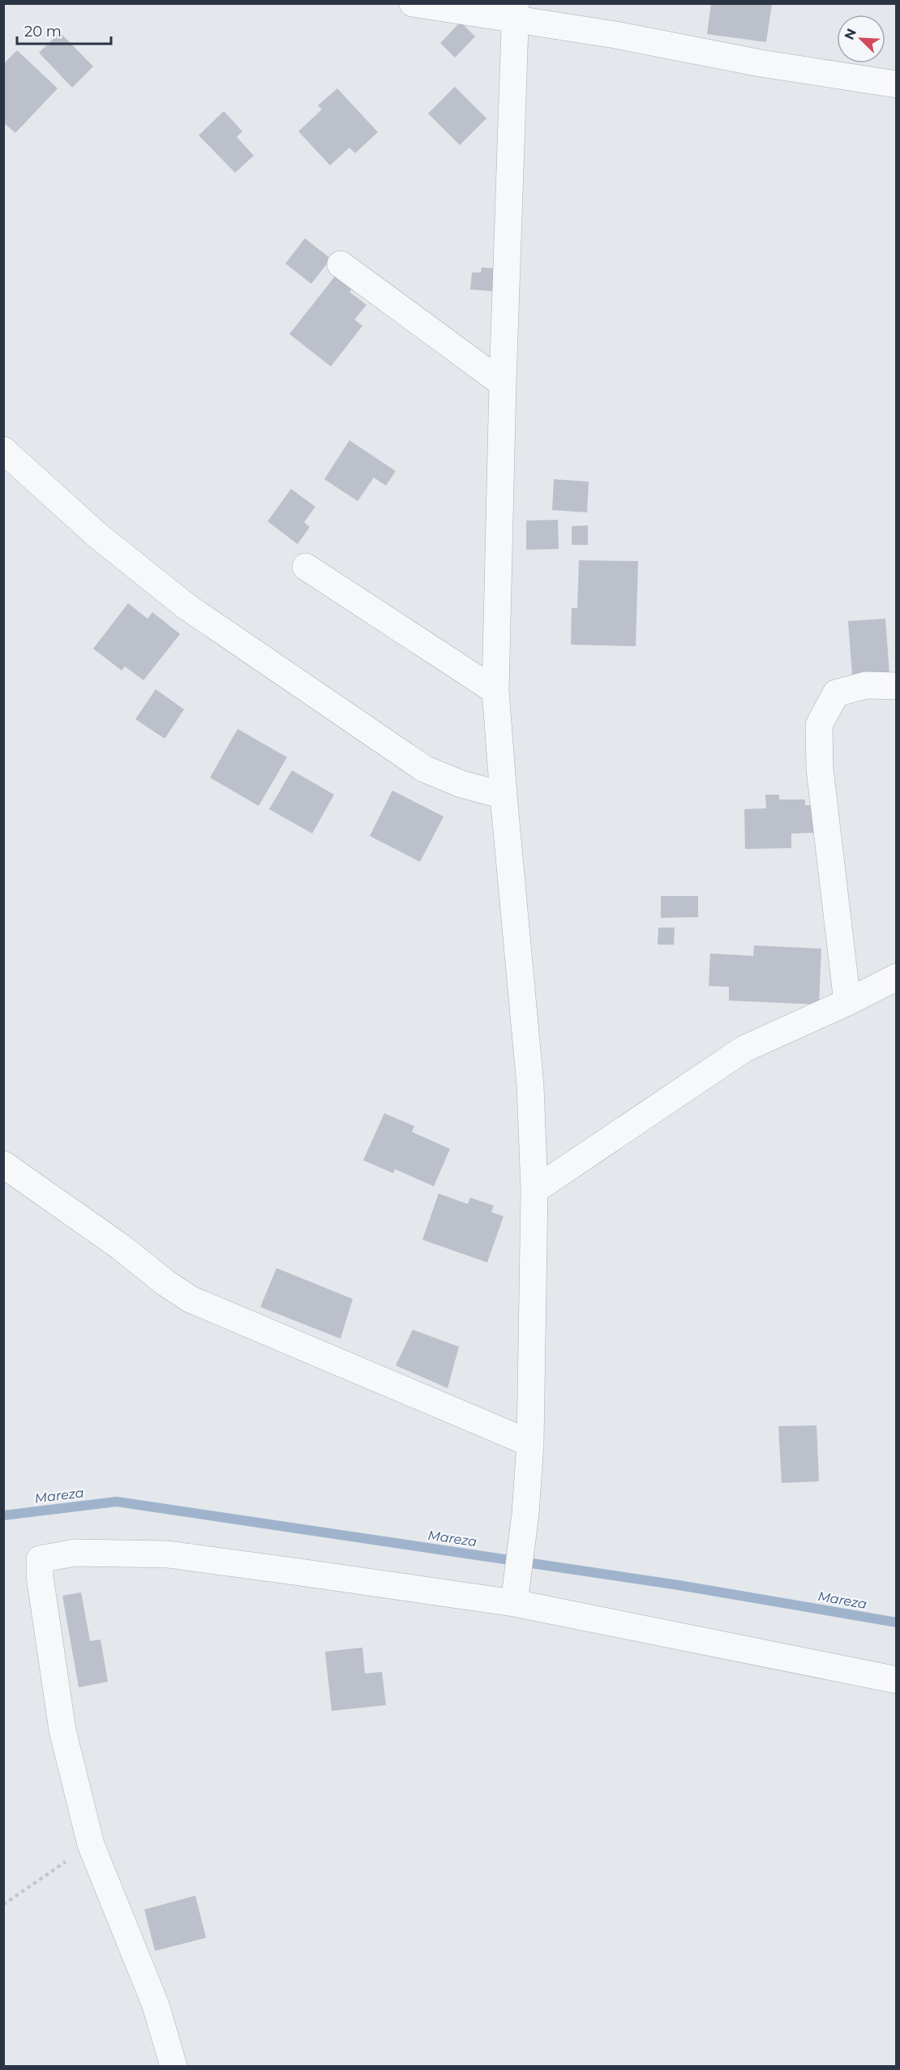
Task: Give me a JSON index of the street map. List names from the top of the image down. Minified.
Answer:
{"water":["Mareza"],"scale_bar":"20 m","north":"top left"}
